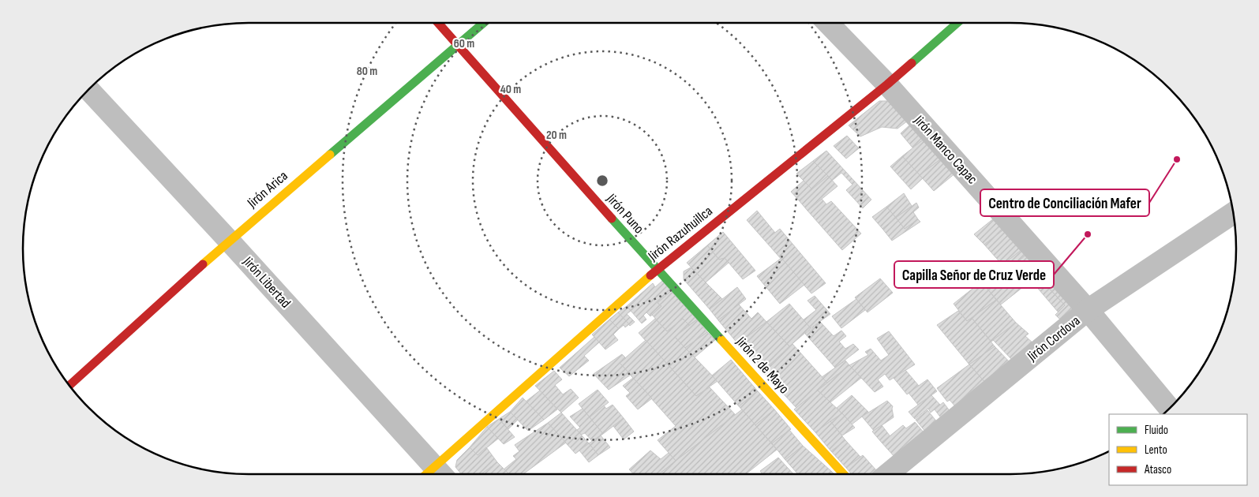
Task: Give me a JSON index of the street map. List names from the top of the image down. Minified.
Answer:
{"streets":{"street":["Jirón Manco Capac","Jirón Arica","Jirón Puno","Jirón Razuhuillca","Jirón Libertad","Jirón Cordova","Jirón 2 de Mayo"]},"crossings":[["Jirón Manco Capac","Jirón Razuhuillca"],["Jirón Manco Capac","Jirón Cordova"],["Jirón Arica","Jirón Puno"],["Jirón Arica","Jirón Libertad"],["Jirón Puno","Jirón Razuhuillca"],["Jirón Puno","Jirón 2 de Mayo"],["Jirón Razuhuillca","Jirón 2 de Mayo"]],"places":["Centro de Conciliación Mafer","Capilla Señor de Cruz Verde"],"legend":["Fluido","Lento","Atasco"],"rings":["60 m","80 m","40 m","20 m"]}
